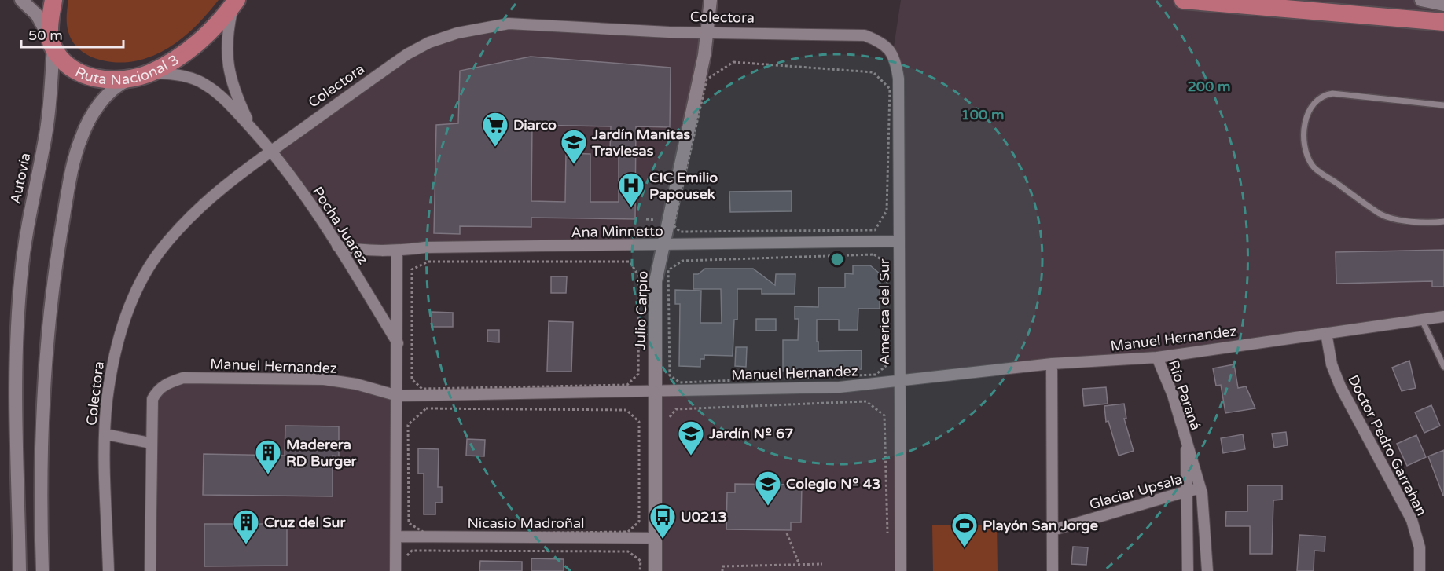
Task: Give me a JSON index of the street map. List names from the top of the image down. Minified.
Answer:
{"streets":{"highway":["Ruta Nacional 3"],"street":["Colectora","Autovía","Pocha Juarez","Ana Minnetto","Julio Carpio","America del Sur","Manuel Hernandez","Río Paraná","Doctor Pedro Garrahan","Glaciar Upsala","Nicasio Madroñal"]},"crossings":[["Colectora","Pocha Juarez"],["Colectora","Julio Carpio"],["Colectora","America del Sur"],["Ruta Nacional 3","Autovía"],["Pocha Juarez","Ana Minnetto"],["Ana Minnetto","Julio Carpio"],["Ana Minnetto","America del Sur"],["Julio Carpio","Manuel Hernandez"],["Julio Carpio","Nicasio Madroñal"],["America del Sur","Manuel Hernandez"],["Manuel Hernandez","Río Paraná"],["Manuel Hernandez","Doctor Pedro Garrahan"],["Río Paraná","Glaciar Upsala"]],"places":{"supermarket":["Diarco"],"school or university":["Jardín Manitas Traviesas","Jardín Nº 67","Colegio Nº 43"],"hospital":["CIC Emilio Papousek"],"building":["Maderera RD Burger","Cruz del Sur"],"bus stop":["U0213"],"sports":["Playón San Jorge"]},"scale_bar":"50 m","rings":["200 m","100 m"]}
